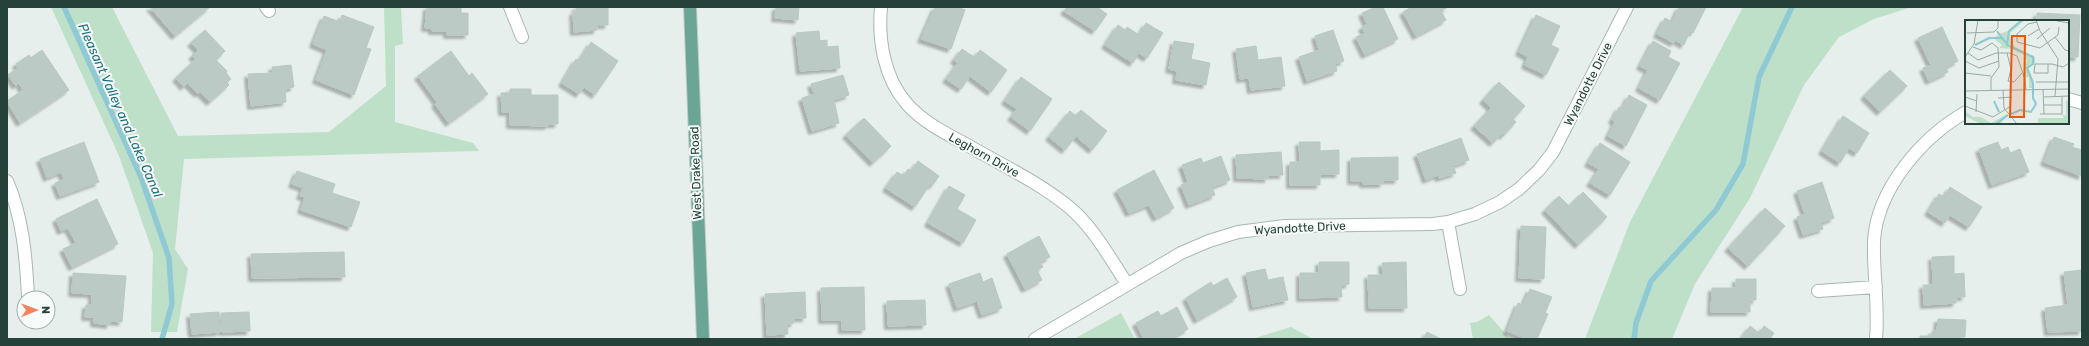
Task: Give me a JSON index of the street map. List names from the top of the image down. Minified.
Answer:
{"streets":{"main road":["West Drake Road"],"street":["Wyandotte Drive","Leghorn Drive"]},"crossings":[["Wyandotte Drive","Leghorn Drive"]],"water":["Pleasant Valley and Lake Canal"],"north":"right"}
